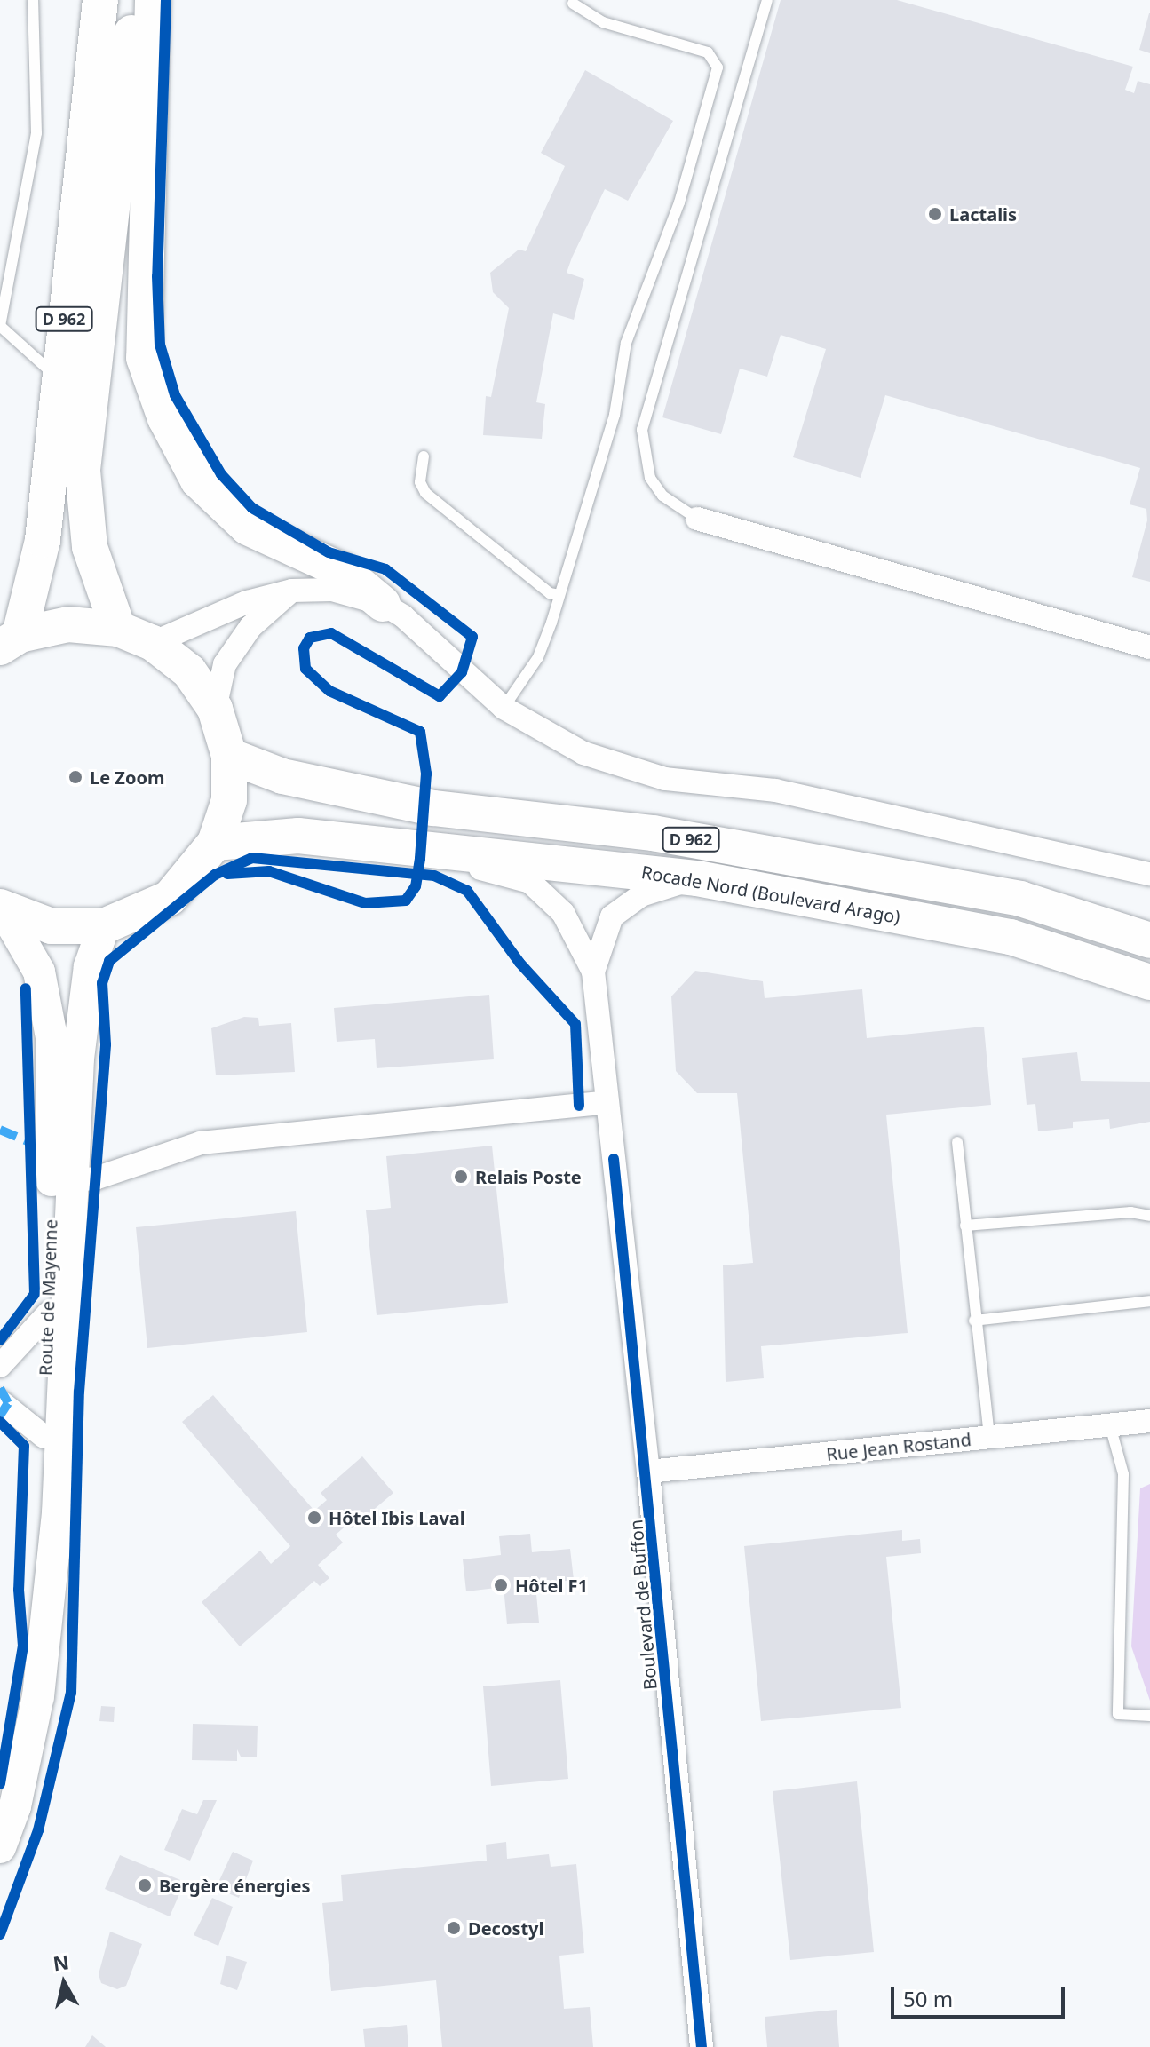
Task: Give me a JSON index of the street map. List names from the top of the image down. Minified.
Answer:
{"streets":{"main road":["D 962","Rocade Nord (Boulevard Arago)","Route de Mayenne"],"street":["Rue Jean Rostand","Boulevard de Buffon"]},"crossings":[["Rue Jean Rostand","Boulevard de Buffon"]],"places":["Lactalis","Le Zoom","Relais Poste","Hôtel Ibis Laval","Hôtel F1","Bergère énergies","Decostyl"],"scale_bar":"50 m","north":"top"}
